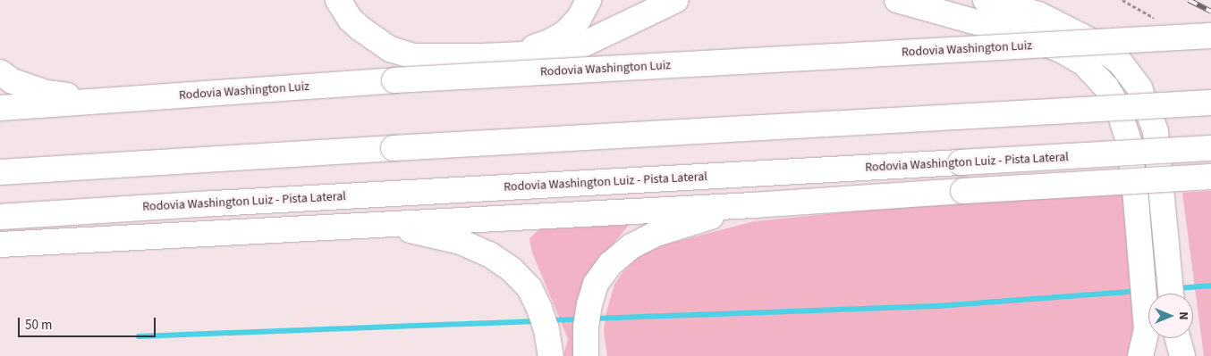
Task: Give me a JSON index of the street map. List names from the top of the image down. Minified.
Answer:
{"streets":{"main road":["Rodovia Washington Luiz","Rodovia Washington Luiz - Pista Lateral"]},"scale_bar":"50 m","north":"right"}
